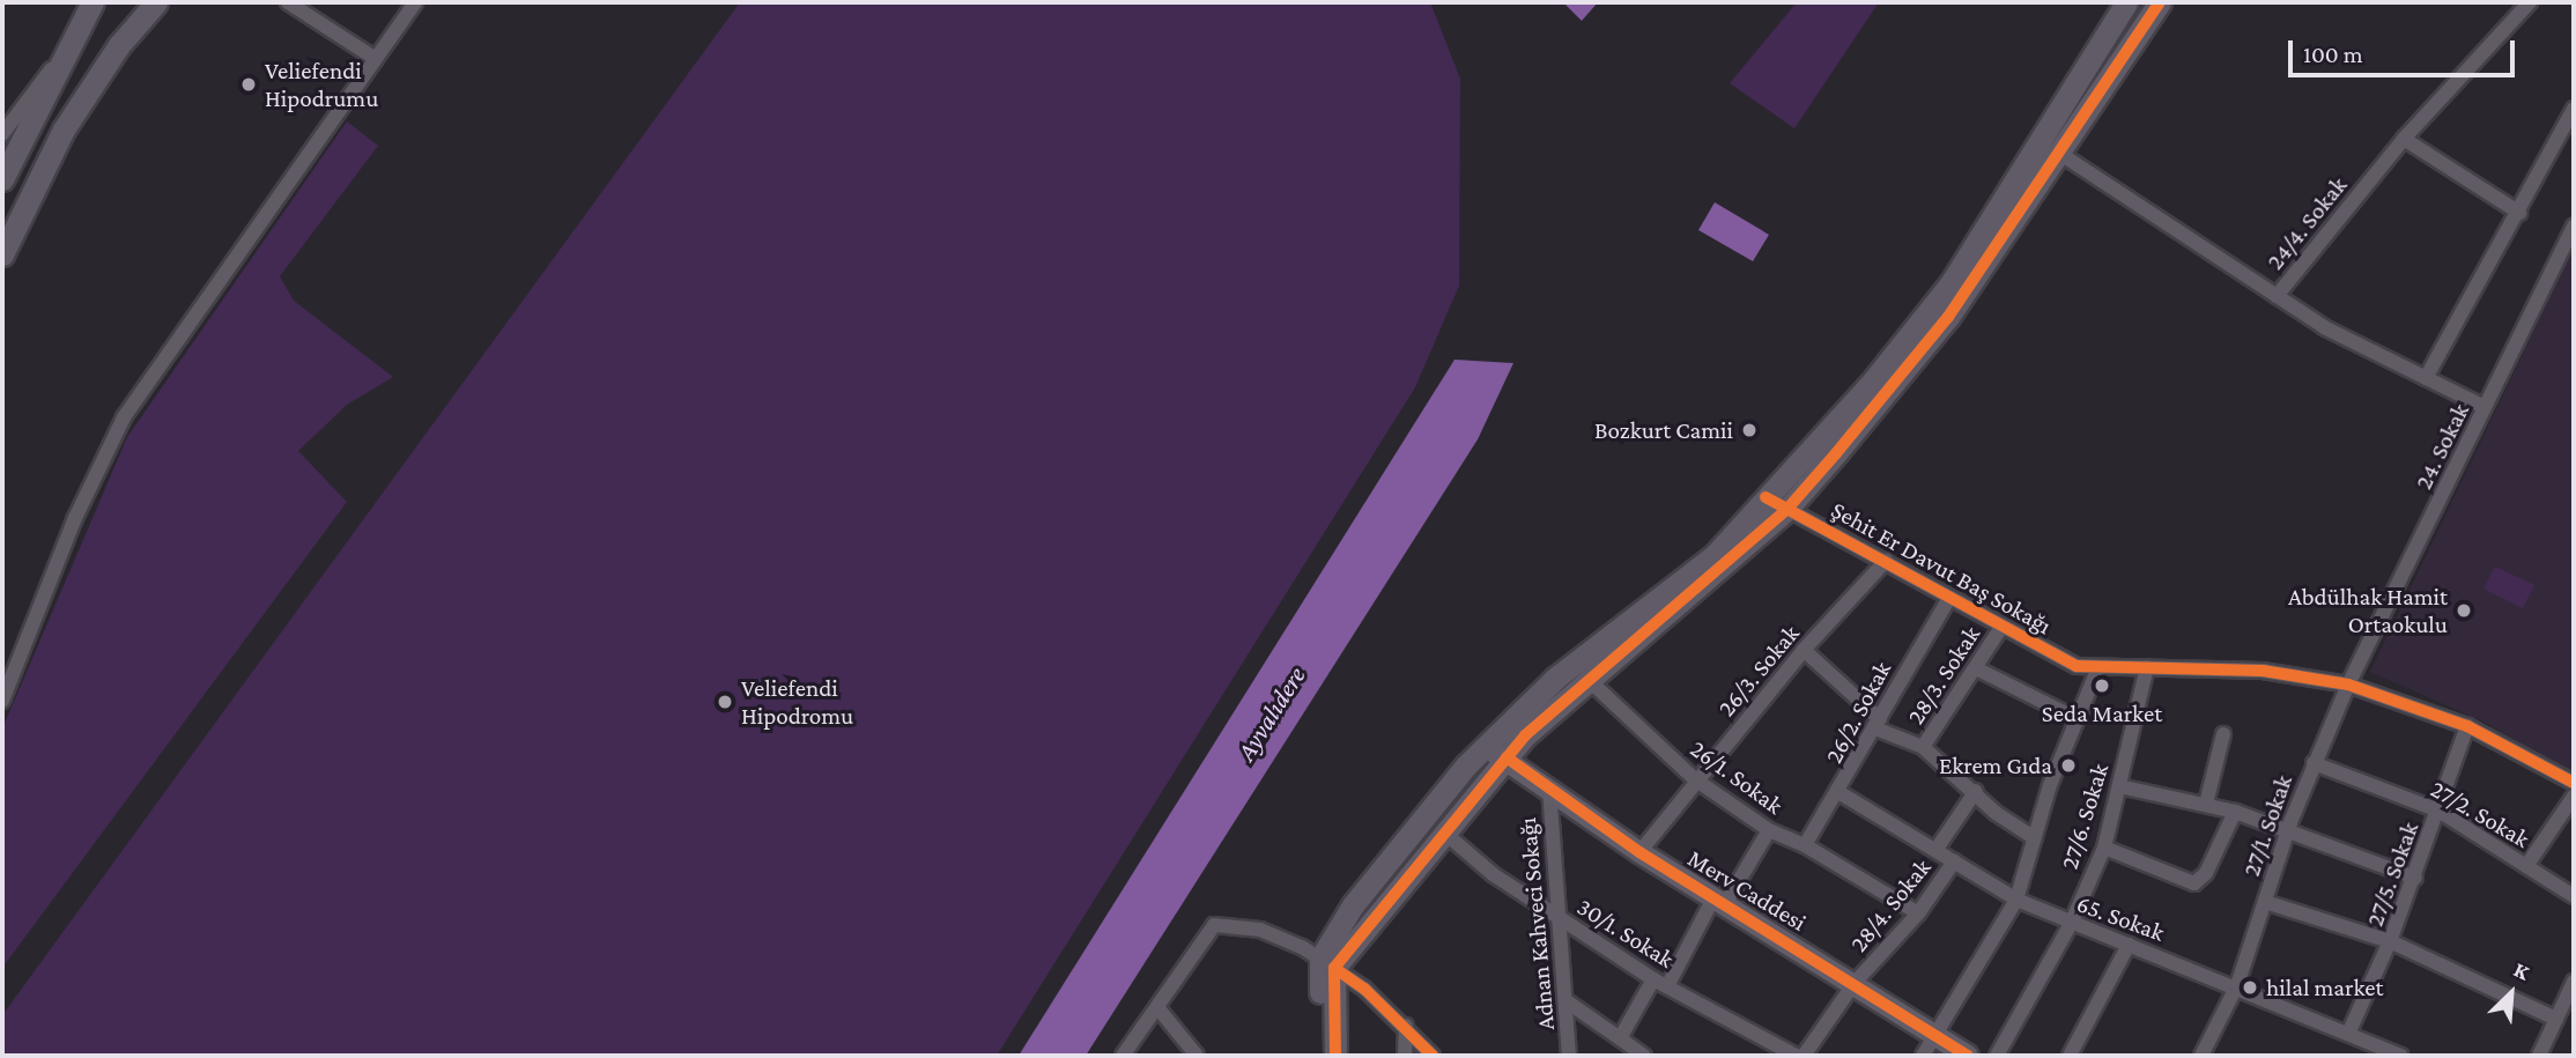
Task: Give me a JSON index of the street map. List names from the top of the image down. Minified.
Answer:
{"streets":{"main road":["Merv Caddesi"],"street":["24/4. Sokak","24. Sokak","Şehit Er Davut Baş Sokağı","26/3. Sokak","28/3. Sokak","26/2. Sokak","26/1. Sokak","27/2. Sokak","27/6. Sokak","27/1. Sokak","27/5. Sokak","28/4. Sokak","65. Sokak","Adnan Kahveci Sokağı","30/1. Sokak"]},"crossings":[["24/4. Sokak","24. Sokak"],["24. Sokak","Şehit Er Davut Baş Sokağı"],["24. Sokak","27/1. Sokak"],["Şehit Er Davut Baş Sokağı","26/3. Sokak"],["Şehit Er Davut Baş Sokağı","28/3. Sokak"],["Şehit Er Davut Baş Sokağı","26/2. Sokak"],["Şehit Er Davut Baş Sokağı","27/6. Sokak"],["Şehit Er Davut Baş Sokağı","27/1. Sokak"],["Şehit Er Davut Baş Sokağı","27/5. Sokak"],["26/3. Sokak","26/1. Sokak"],["26/3. Sokak","Merv Caddesi"],["26/2. Sokak","26/1. Sokak"],["26/2. Sokak","65. Sokak"],["26/1. Sokak","28/4. Sokak"],["27/2. Sokak","27/1. Sokak"],["27/2. Sokak","27/5. Sokak"],["27/6. Sokak","65. Sokak"],["27/1. Sokak","65. Sokak"],["27/5. Sokak","65. Sokak"],["Merv Caddesi","28/4. Sokak"],["Merv Caddesi","Adnan Kahveci Sokağı"],["28/4. Sokak","65. Sokak"],["Adnan Kahveci Sokağı","30/1. Sokak"]],"water":["Ayvalıdere"],"places":["Veliefendi Hipodrumu","Bozkurt Camii","Abdülhak Hamit Ortaokulu","Seda Market","Veliefendi Hipodromu","Ekrem Gıda","hilal market"],"scale_bar":"100 m","north":"top right"}
